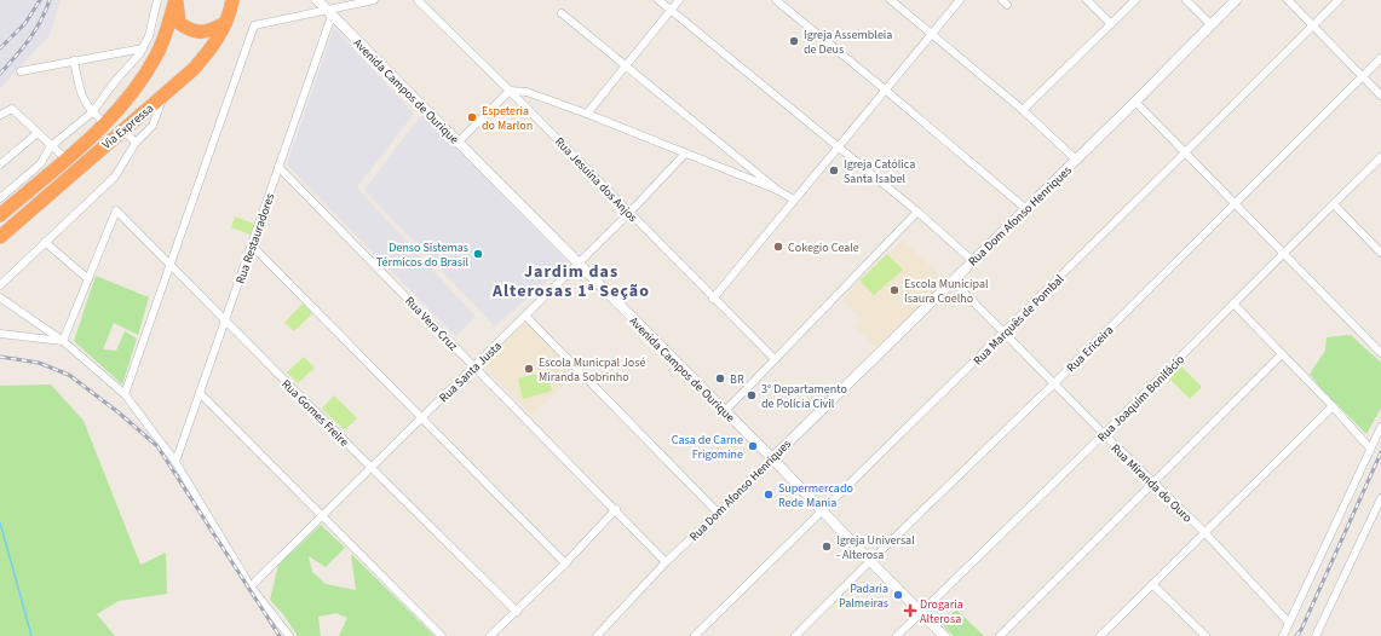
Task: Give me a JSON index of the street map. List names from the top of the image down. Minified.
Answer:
{"streets":{"highway":["Via Expressa"],"main road":["Avenida Campos de Ourique","Rua Dom Afonso Henriques"],"street":["Rua Jesuína dos Anjos","Rua Restauradores","Rua Marquês de Pombal","Rua Vera Cruz","Rua Ericeira","Rua Santa Justa","Rua Joaquim Bonifácio","Rua Gomes Freire","Rua Miranda do Ouro"]},"crossings":[["Avenida Campos de Ourique","Rua Dom Afonso Henriques"],["Avenida Campos de Ourique","Rua Restauradores"],["Avenida Campos de Ourique","Rua Marquês de Pombal"],["Avenida Campos de Ourique","Rua Ericeira"],["Avenida Campos de Ourique","Rua Santa Justa"],["Avenida Campos de Ourique","Rua Joaquim Bonifácio"],["Rua Jesuína dos Anjos","Rua Santa Justa"],["Rua Dom Afonso Henriques","Rua Vera Cruz"],["Rua Dom Afonso Henriques","Rua Miranda do Ouro"],["Rua Restauradores","Rua Vera Cruz"],["Rua Restauradores","Rua Gomes Freire"],["Rua Marquês de Pombal","Rua Miranda do Ouro"],["Rua Vera Cruz","Rua Santa Justa"],["Rua Ericeira","Rua Miranda do Ouro"],["Rua Santa Justa","Rua Gomes Freire"],["Rua Joaquim Bonifácio","Rua Miranda do Ouro"]],"districts":["Jardim das Alterosas 1ª Seção"],"places":{"other":["Igreja Assembleia de Deus","Espeteria do Marlon","Igreja Católica Santa Isabel","Cokegio Ceale","Denso Sistemas Térmicos do Brasil","Escola Municipal Isaura Coelho","Escola Municpal José Miranda Sobrinho","BR","3° Departamento de Polícia Civil","Casa de Carne Frigomine","Supermercado Rede Mania","Igreja Universal - Alterosa","Padaria Palmeiras"],"health":["Drogaria Alterosa"]}}
